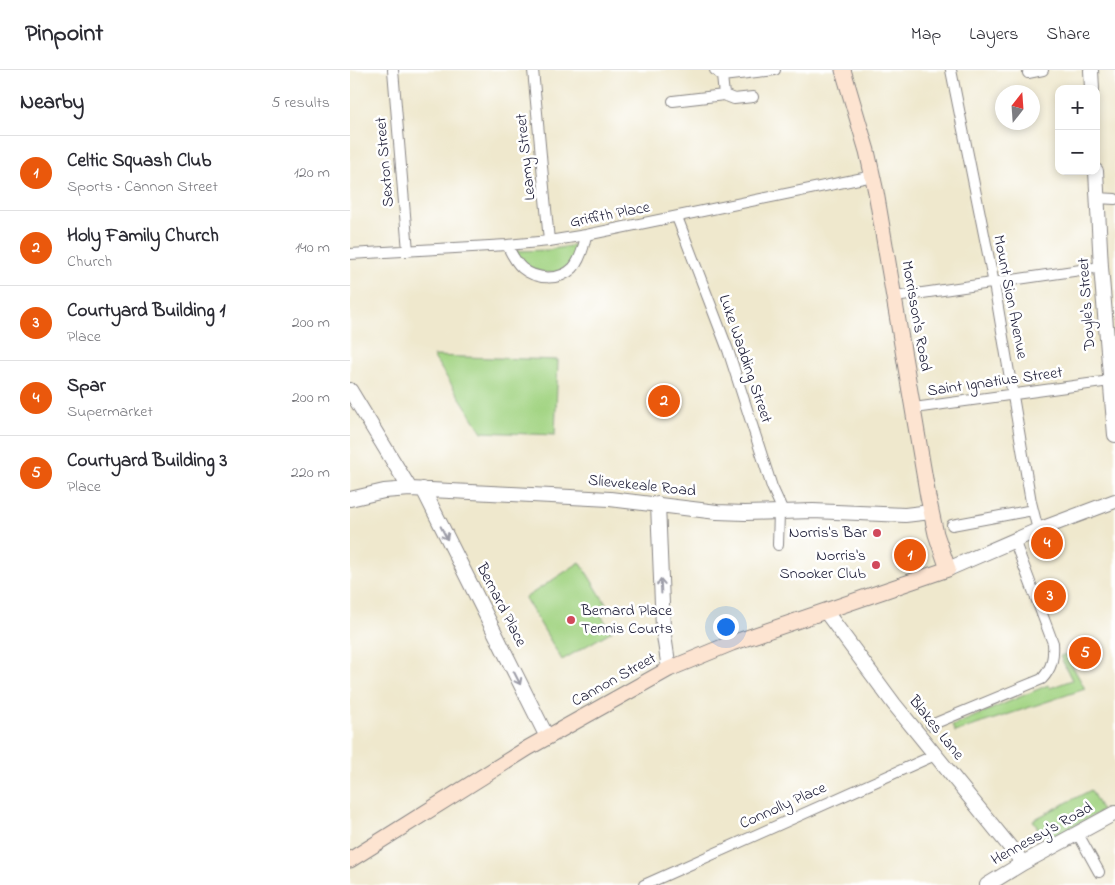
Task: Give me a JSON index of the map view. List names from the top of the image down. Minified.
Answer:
{"streets":{"main road":["Morrisson's Road","Cannon Street"],"street":["Leamy Street","Sexton Street","Griffith Place","Mount Sion Avenue","Doyle's Street","Luke Wadding Street","Saint Ignatius Street","Slievekeale Road","Bernard Place","Blakes Lane","Connolly Place","Hennessy's Road"]},"crossings":[["Leamy Street","Griffith Place"],["Sexton Street","Griffith Place"],["Griffith Place","Morrisson's Road"],["Griffith Place","Luke Wadding Street"],["Mount Sion Avenue","Saint Ignatius Street"],["Doyle's Street","Saint Ignatius Street"],["Morrisson's Road","Saint Ignatius Street"],["Morrisson's Road","Slievekeale Road"],["Morrisson's Road","Cannon Street"],["Luke Wadding Street","Slievekeale Road"],["Slievekeale Road","Bernard Place"],["Bernard Place","Cannon Street"],["Cannon Street","Blakes Lane"],["Blakes Lane","Connolly Place"],["Blakes Lane","Hennessy's Road"]],"one_way":["Bernard Place"],"places":["Norris's Bar","Norris's Snooker Club","Bernard Place Tennis Courts"],"north":"top","page":{"header":"Pinpoint","nav":["Map","Layers","Share"],"heading":["Nearby","5 results"],"map_buttons":["+","−"],"list":[{"mark":"1","name":"Celtic Squash Club","note":"Sports · Cannon Street","value":"120 m"},{"mark":"2","name":"Holy Family Church","note":"Church","value":"140 m"},{"mark":"3","name":"Courtyard Building 1","note":"Place","value":"200 m"},{"mark":"4","name":"Spar","note":"Supermarket","value":"200 m"},{"mark":"5","name":"Courtyard Building 3","note":"Place","value":"220 m"}],"pins":["2","4","1","3","5"]}}
